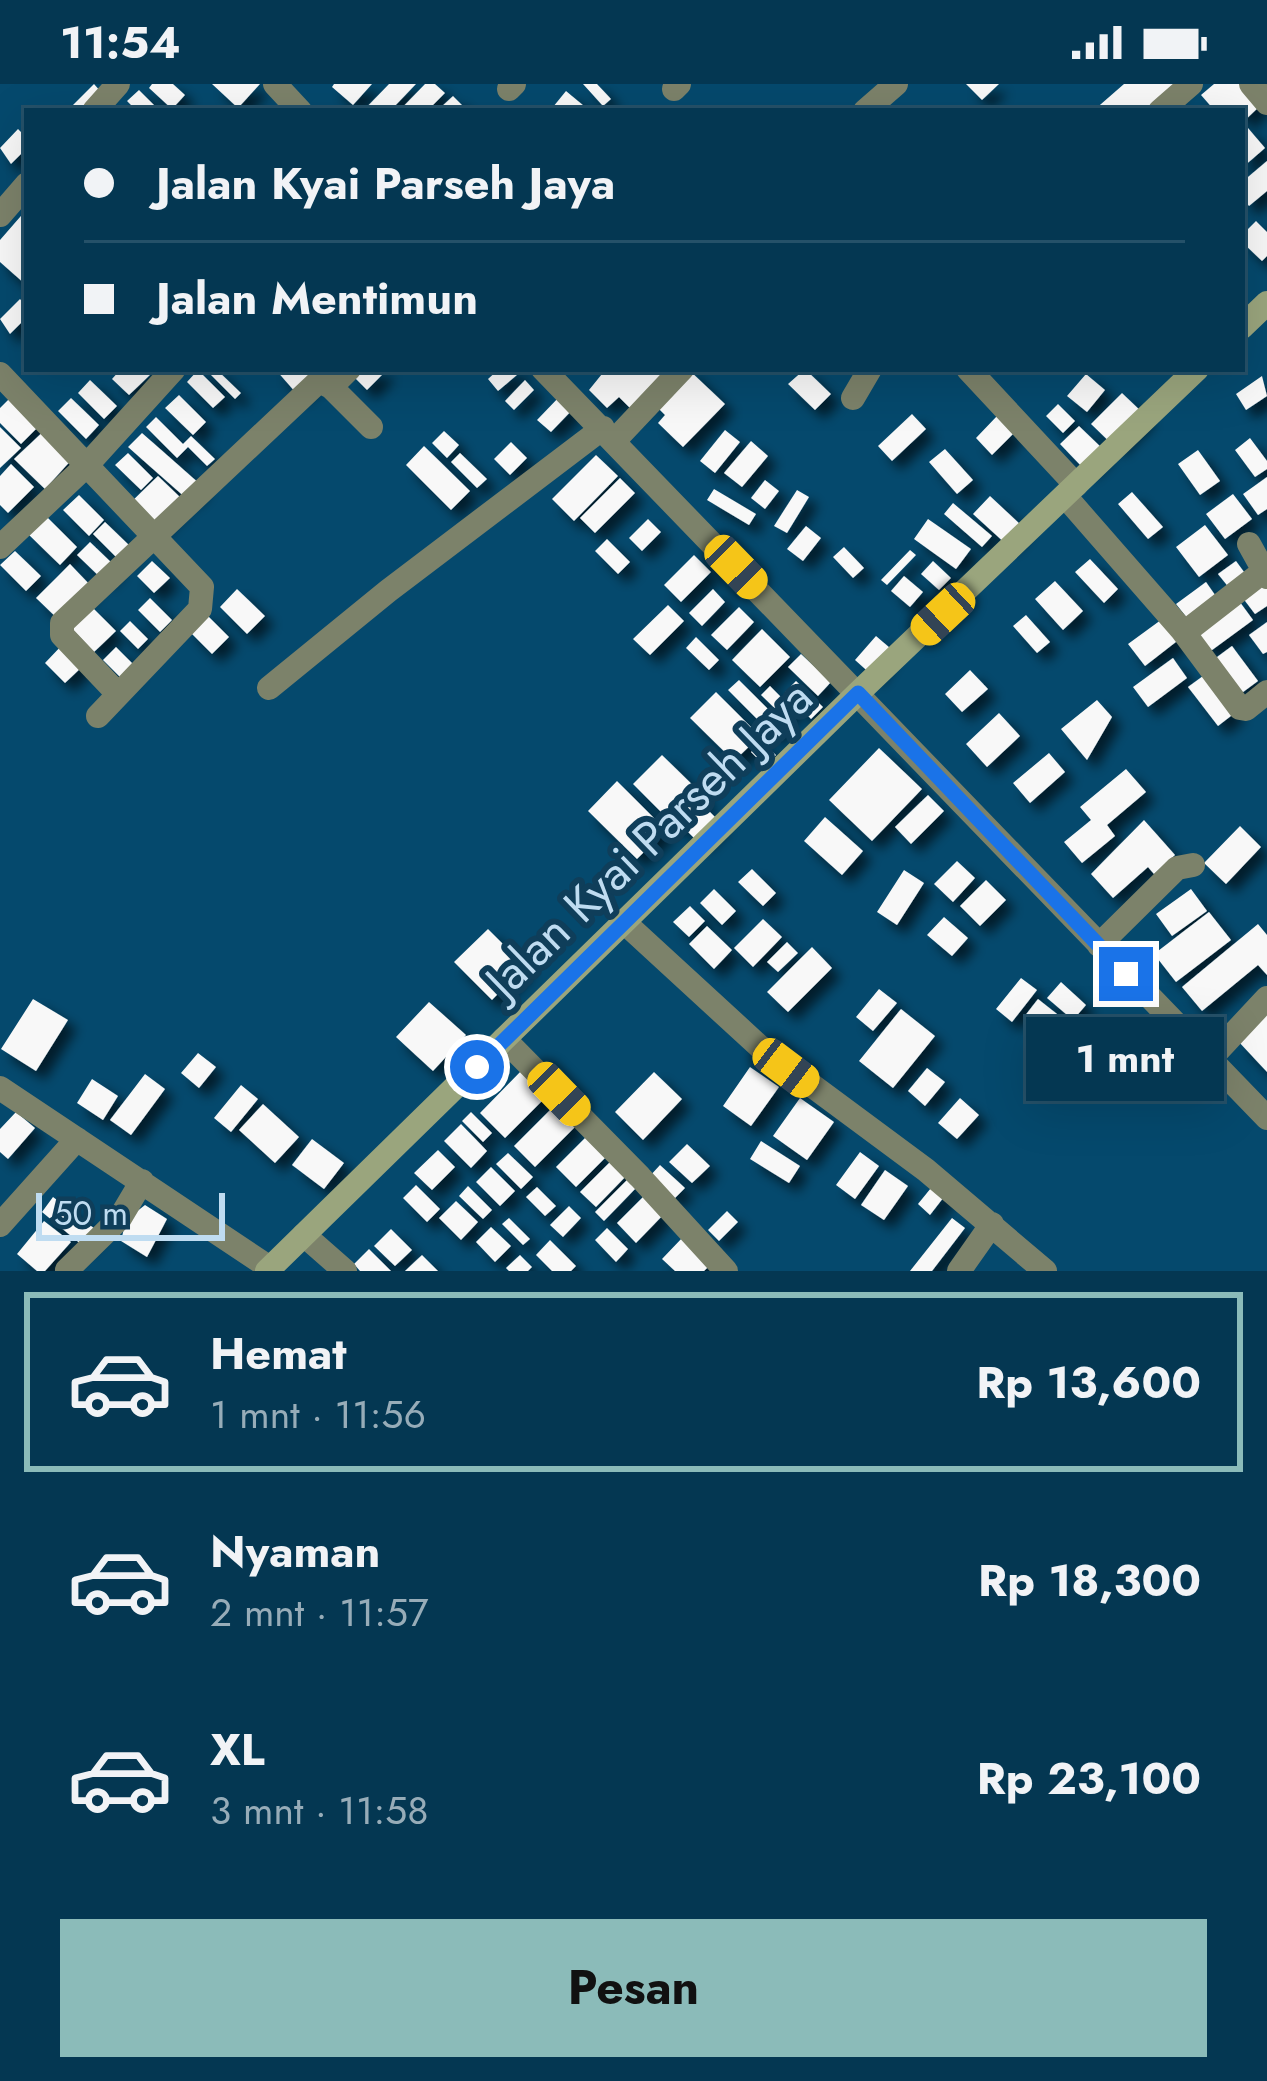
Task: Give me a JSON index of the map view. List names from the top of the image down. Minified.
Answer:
{"streets":{"main road":["Jalan Kyai Parseh Jaya"]},"scale_bar":"50 m","page":{"status":"11:54","banner":["Jalan Kyai Parseh Jaya","Jalan Mentimun"],"bubble":"1 mnt","scale":"50 m","list":[{"name":"Hemat","note":"1 mnt · 11:56","value":"Rp 13,600"},{"name":"Nyaman","note":"2 mnt · 11:57","value":"Rp 18,300"},{"name":"XL","note":"3 mnt · 11:58","value":"Rp 23,100"}],"buttons":"Pesan"}}
